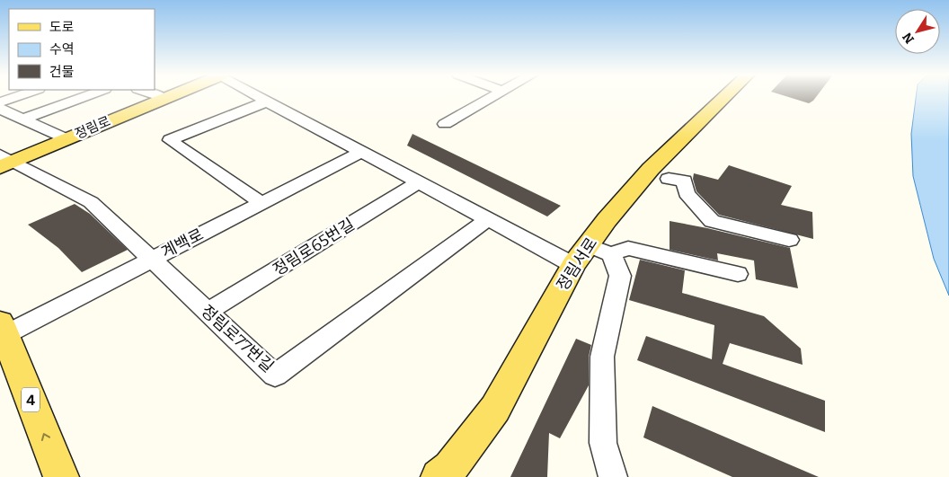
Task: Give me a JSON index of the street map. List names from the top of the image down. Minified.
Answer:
{"streets":{"main road":["정림로","계백로","정림서로","4"],"street":["정림로65번길","정림로77번길"]},"crossings":[["정림로","정림로77번길"],["계백로","정림로77번길"],["정림로65번길","정림로77번길"]],"legend":["도로","수역","건물"],"north":"bottom left"}
